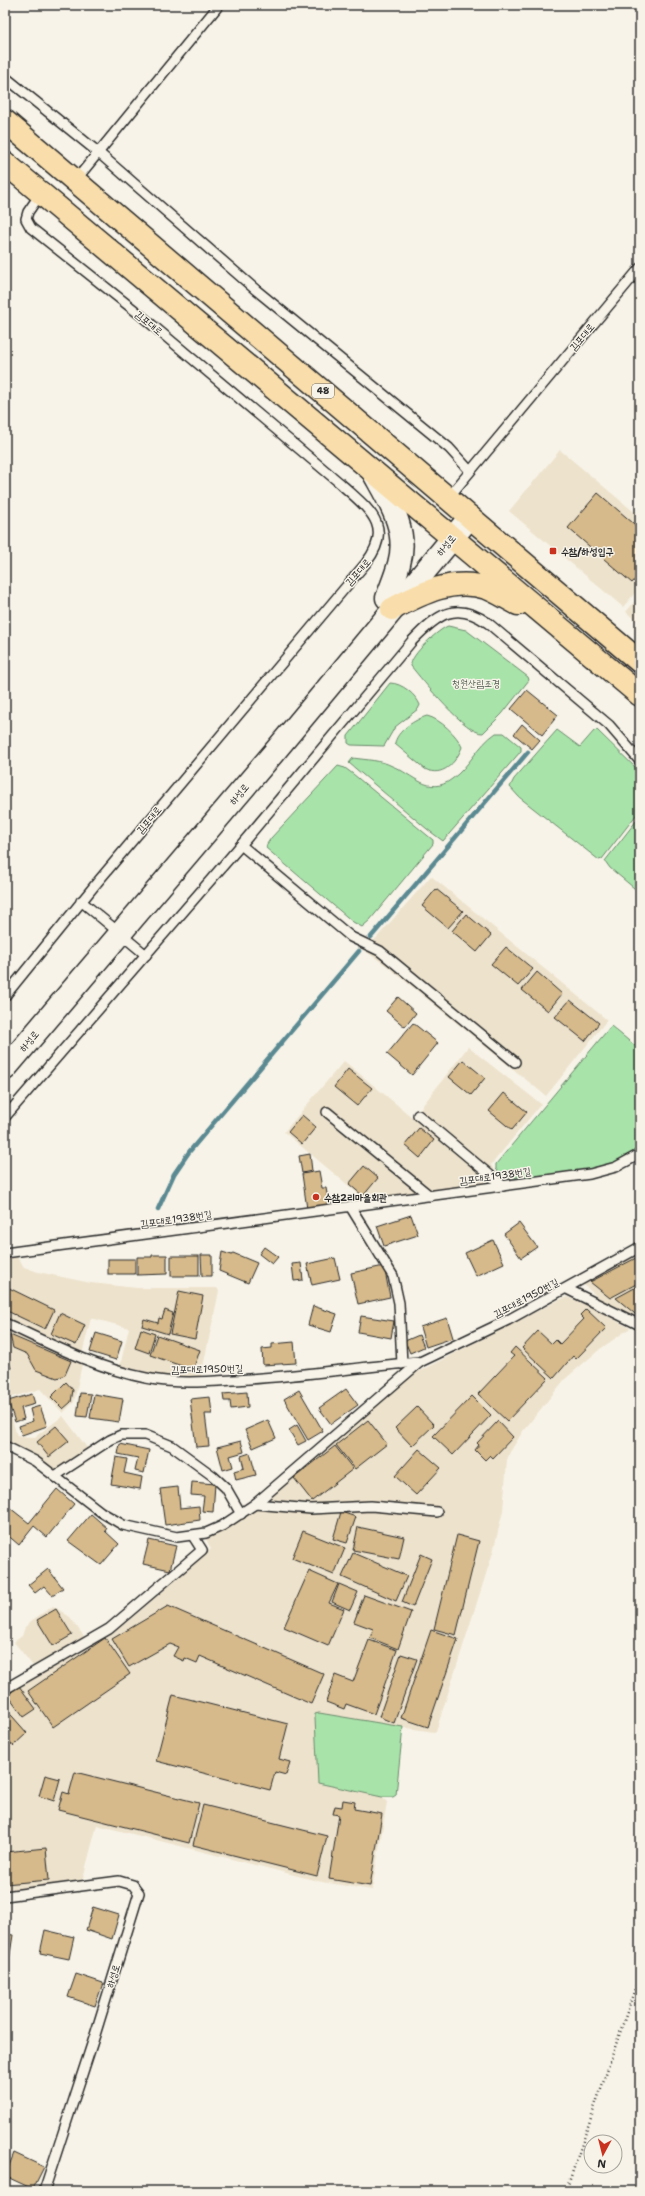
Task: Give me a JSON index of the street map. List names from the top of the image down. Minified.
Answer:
{"streets":{"main road":["48"],"street":["하성로"],"lane":["김포대로","김포대로1938번길","김포대로1950번길"]},"crossings":[["김포대로","48"],["김포대로","하성로"],["48","하성로"]],"parks":["청원산림조경"],"places":{"transit":["수참/하성입구"],"other":["수참2리마을회관"]},"north":"bottom"}
